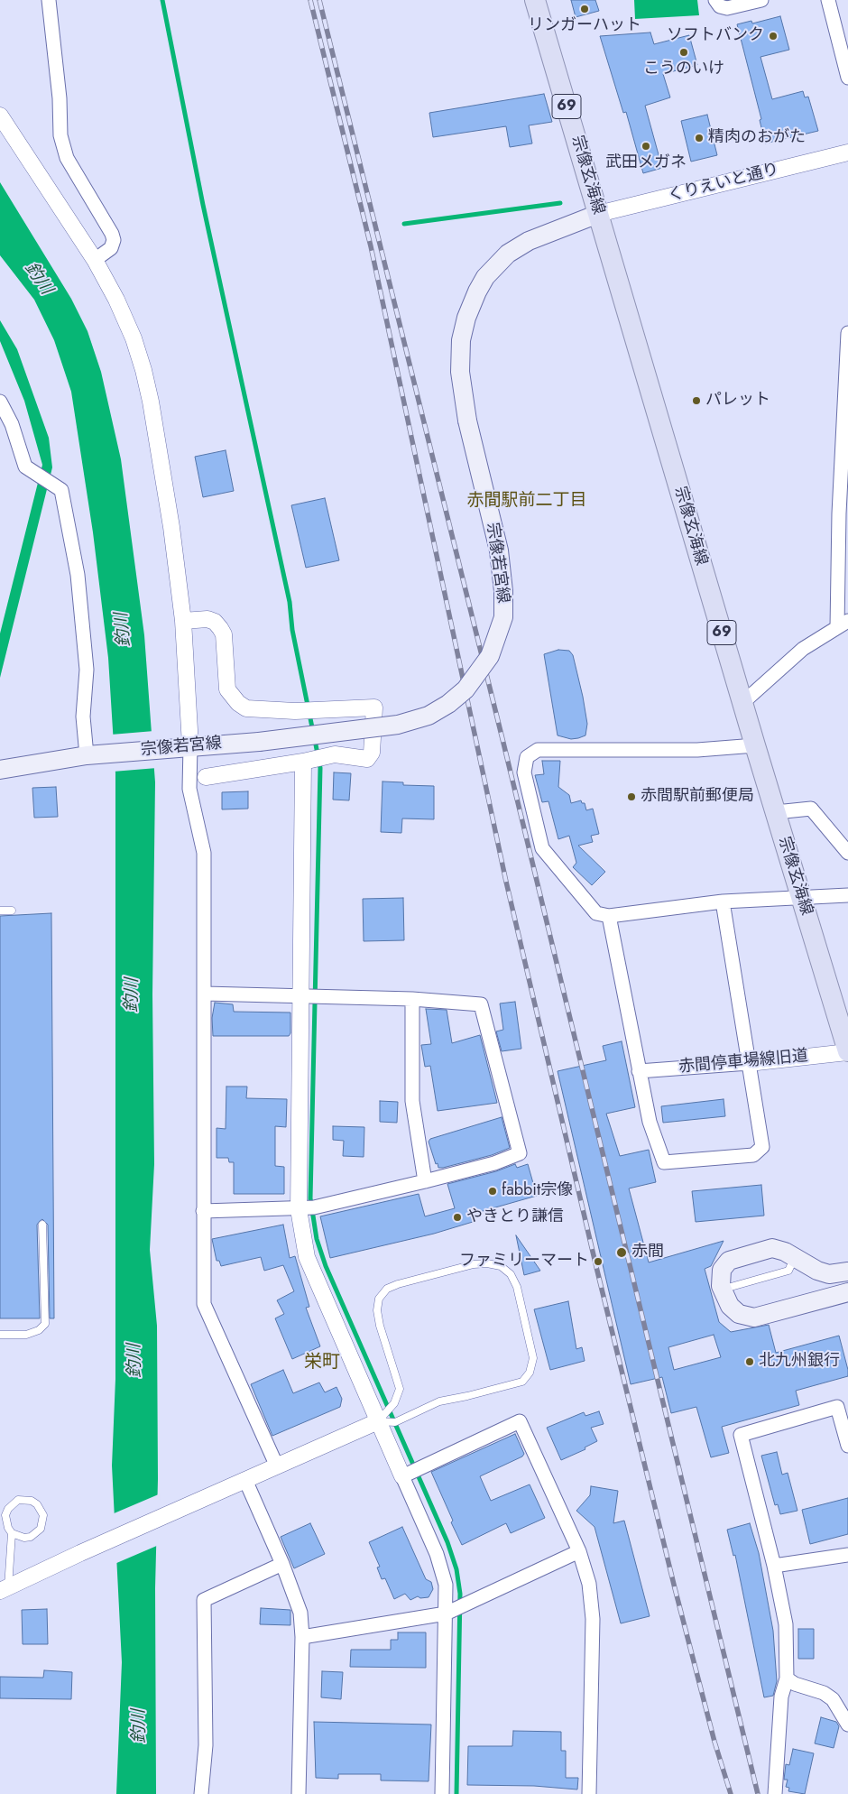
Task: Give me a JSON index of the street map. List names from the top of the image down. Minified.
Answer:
{"streets":{"main road":["69","宗像玄海線","宗像若宮線"],"street":["くりえいと通り","赤間停車場線旧道"]},"crossings":[["宗像玄海線","くりえいと通り"],["宗像玄海線","宗像若宮線"],["宗像玄海線","赤間停車場線旧道"],["くりえいと通り","宗像若宮線"]],"districts":["赤間駅前二丁目","栄町"],"water":["釣川"],"places":["リンガーハット","ソフトバンク","こうのいけ","精肉のおがた","武田メガネ","パレット","赤間駅前郵便局","fabbit宗像","やきとり謙信","赤間","ファミリーマート","北九州銀行"]}
